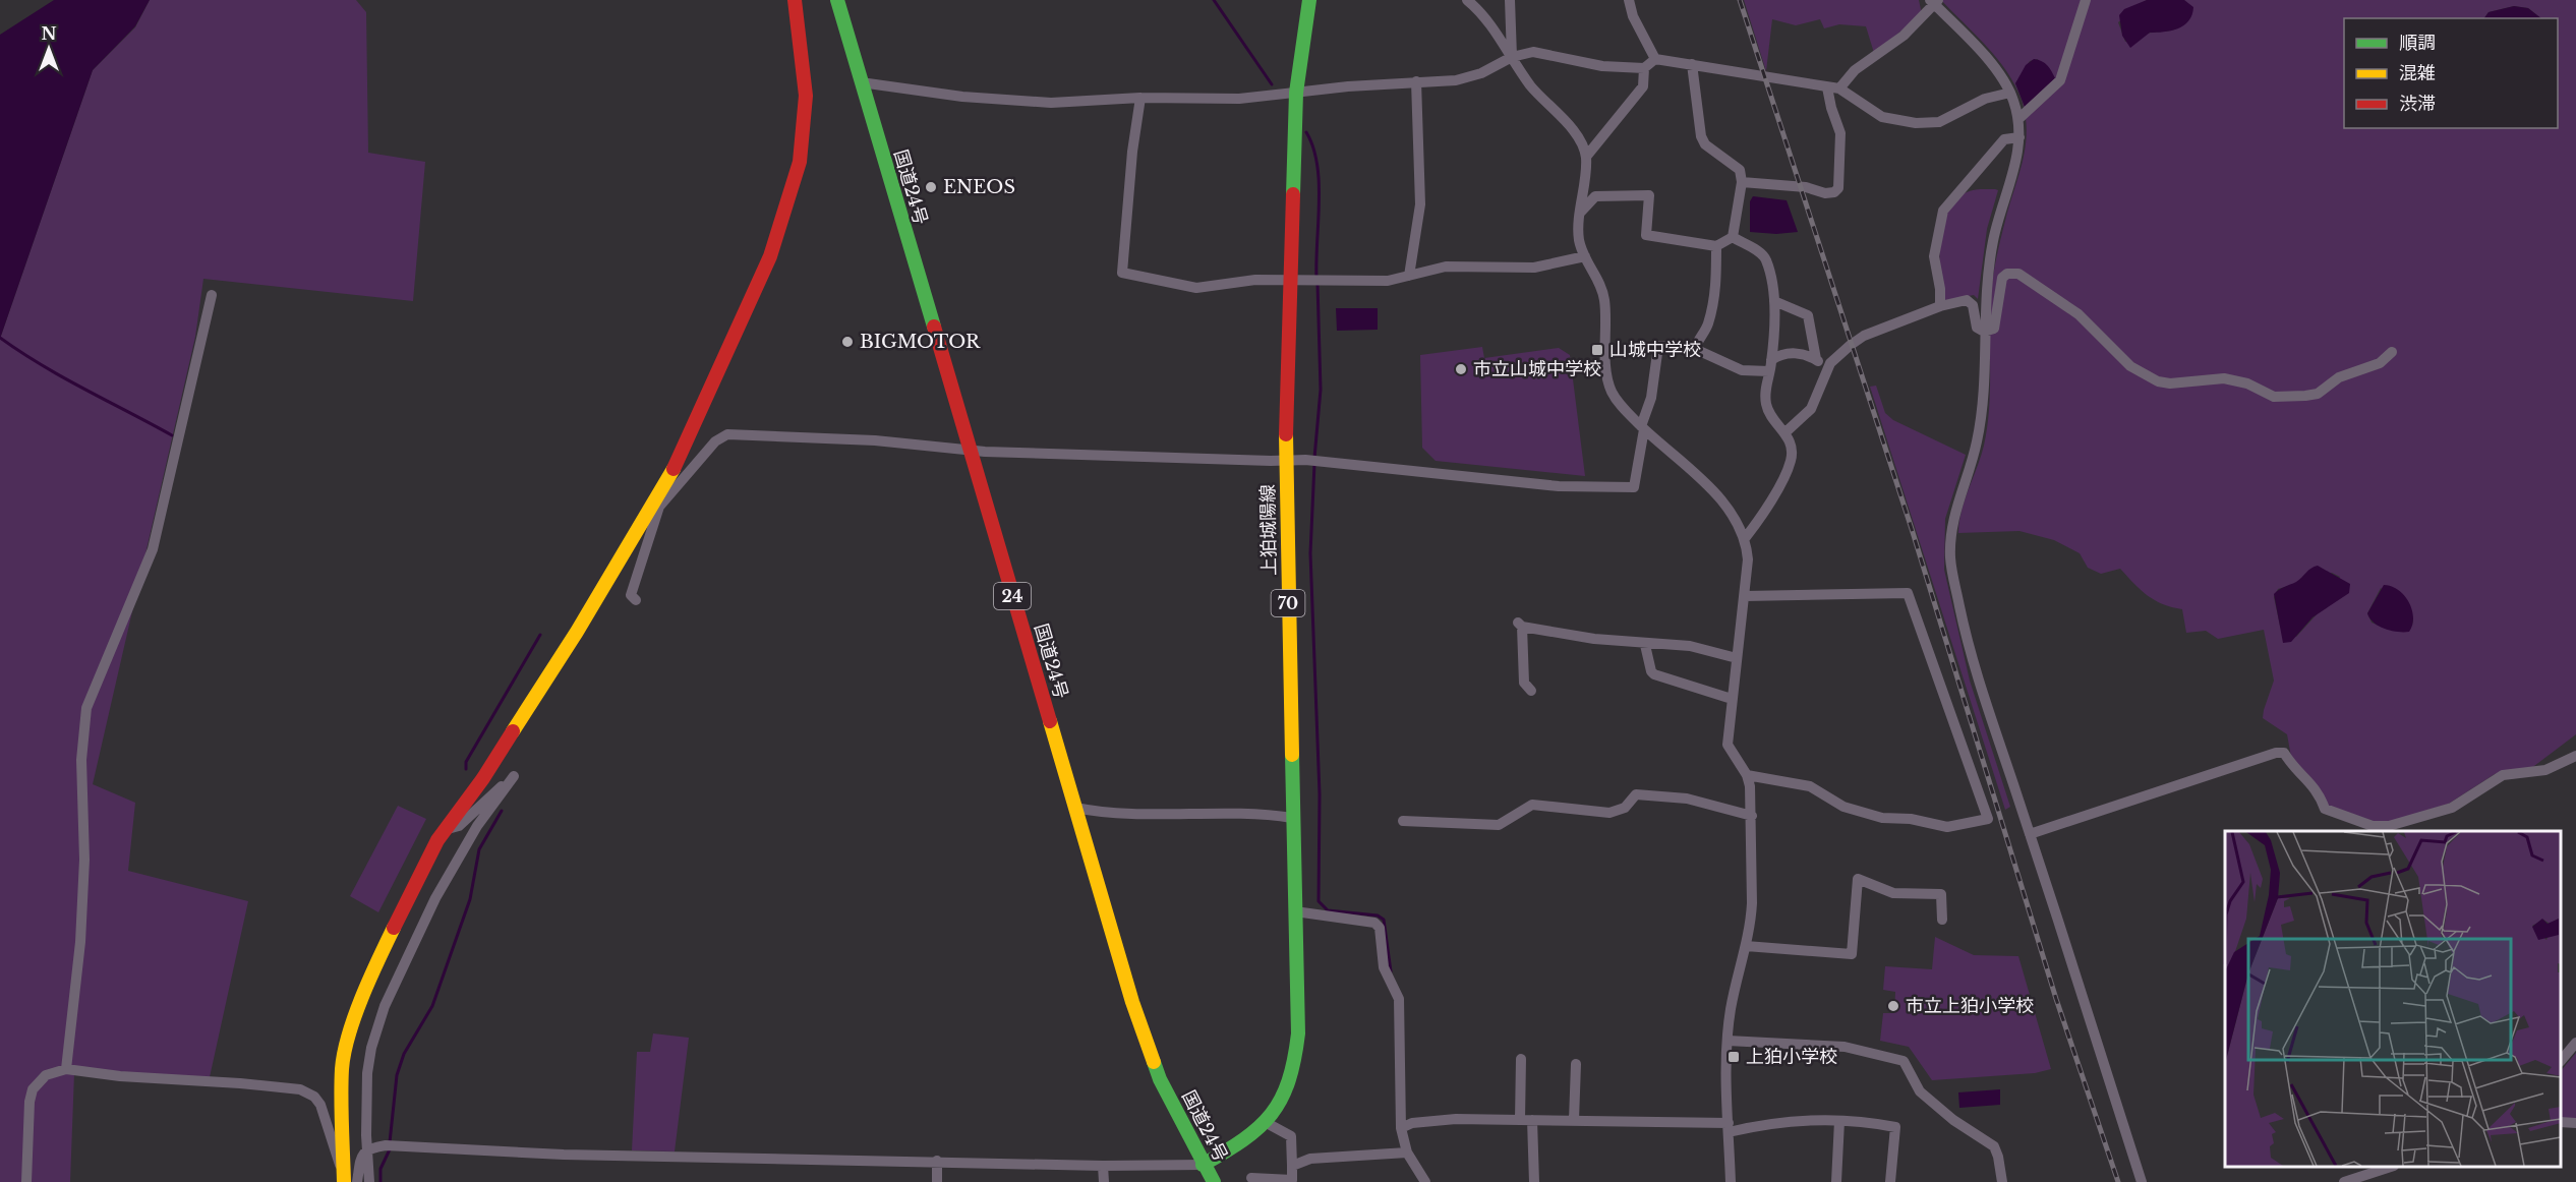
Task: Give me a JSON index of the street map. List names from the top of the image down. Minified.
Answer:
{"streets":{"main road":["国道24号","上狛城陽線","24","70"]},"crossings":[["国道24号","上狛城陽線"]],"places":{"other":["ENEOS","BIGMOTOR","市立山城中学校","市立上狛小学校"],"transit":["山城中学校","上狛小学校"]},"legend":["順調","混雑","渋滞"],"north":"top"}
